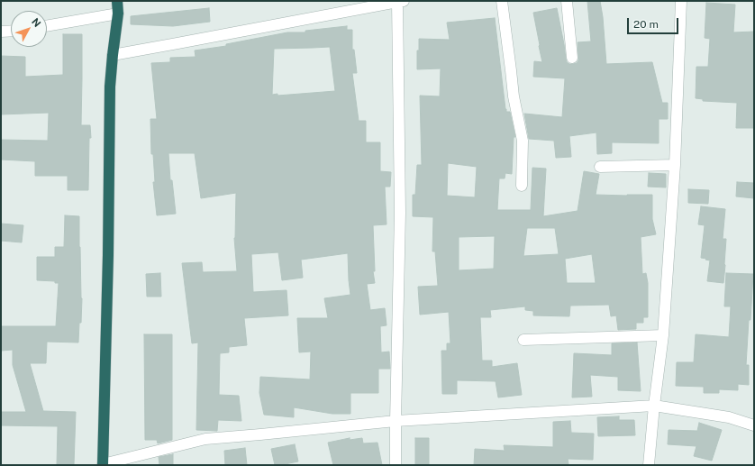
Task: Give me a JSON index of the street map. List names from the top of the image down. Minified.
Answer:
{"scale_bar":"20 m","north":"top right"}
